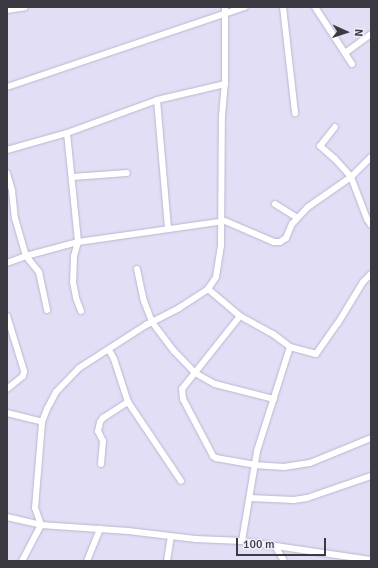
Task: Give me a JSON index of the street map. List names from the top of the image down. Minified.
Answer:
{"scale_bar":"100 m","north":"right"}
